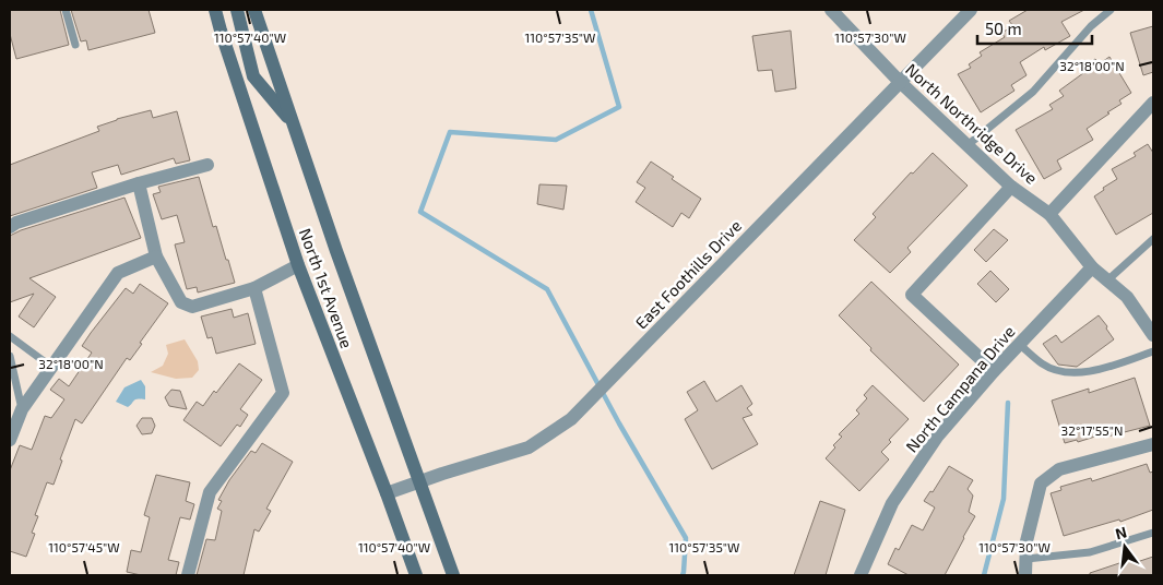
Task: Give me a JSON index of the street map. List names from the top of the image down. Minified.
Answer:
{"streets":{"main road":["North 1st Avenue"],"street":["North Northridge Drive","East Foothills Drive","North Campana Drive"]},"crossings":[["North Northridge Drive","East Foothills Drive"],["North Northridge Drive","North Campana Drive"],["East Foothills Drive","North 1st Avenue"]],"scale_bar":"50 m","north":"top","coordinates":["110°57'40\"W","110°57'35\"W","110°57'30\"W","32°18'00\"N","32°17'55\"N","110°57'45\"W"]}
